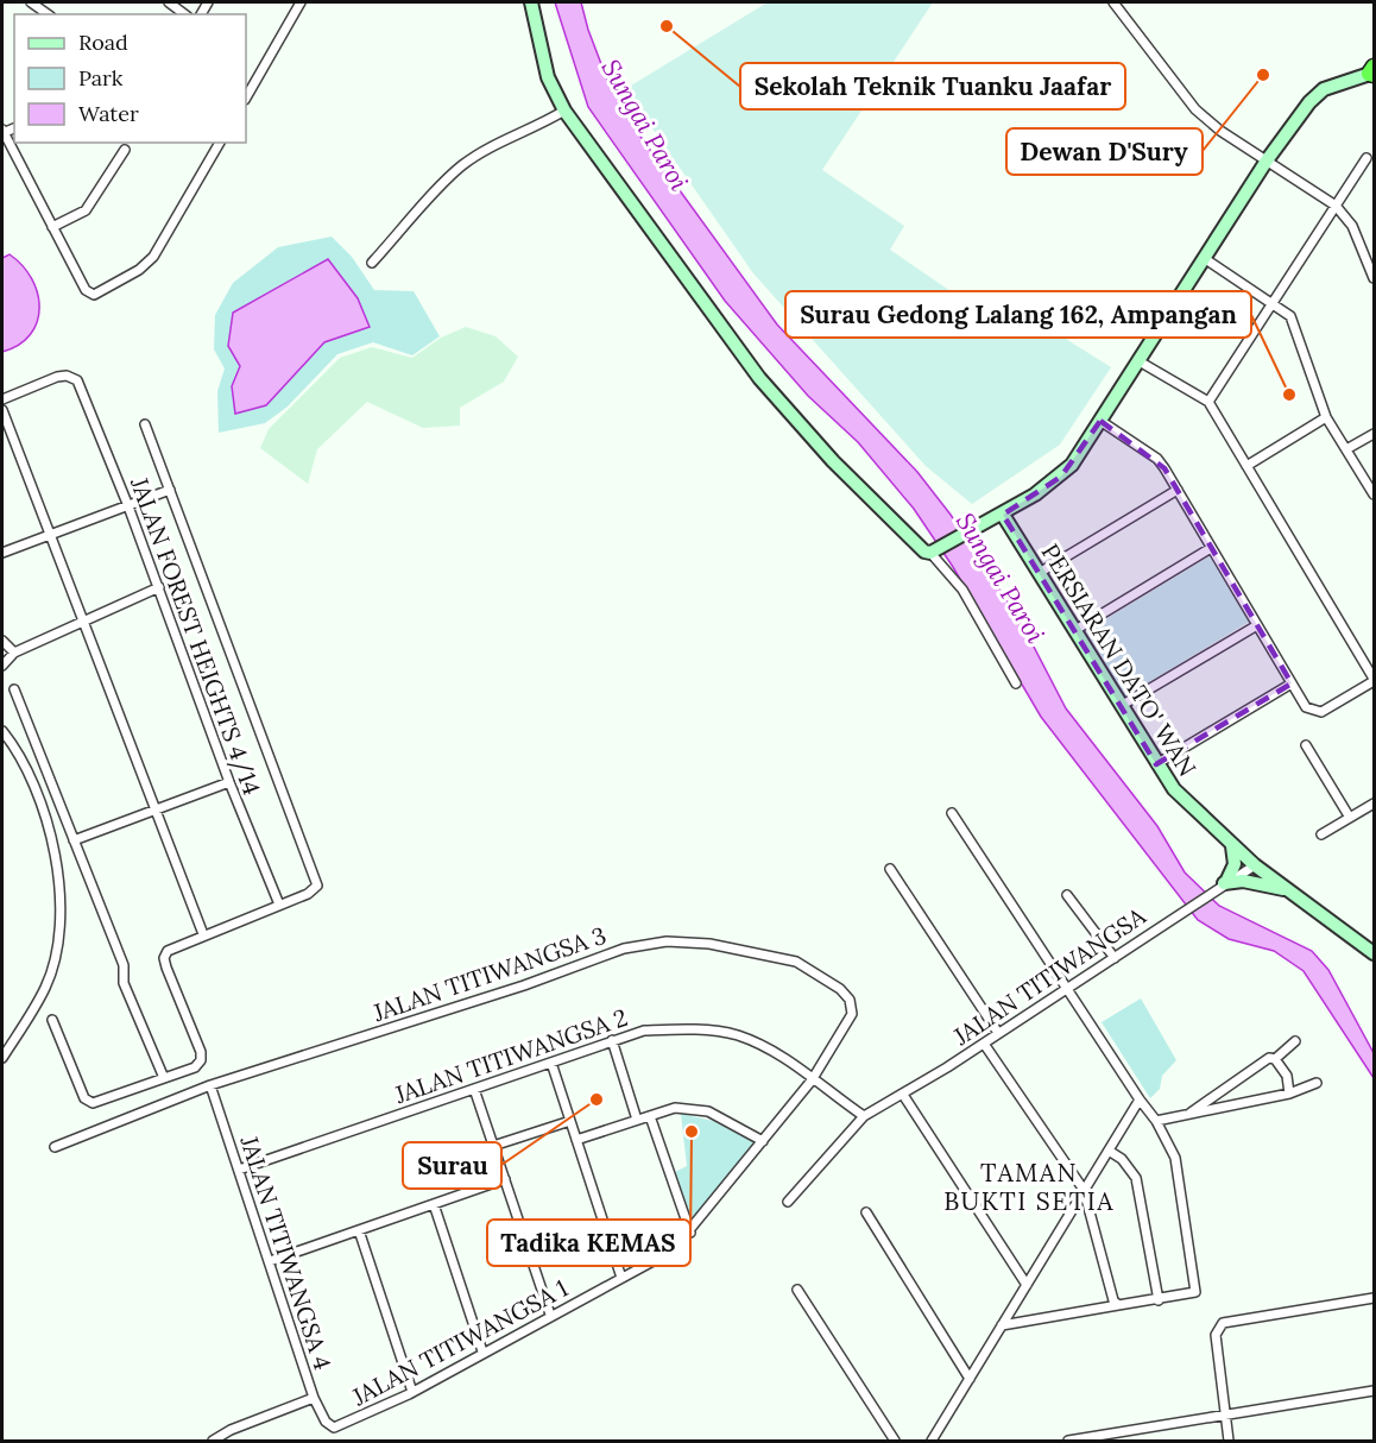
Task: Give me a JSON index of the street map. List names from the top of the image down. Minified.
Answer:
{"streets":{"street":["JALAN FOREST HEIGHTS 4/14","PERSIARAN DATO' WAN","JALAN TITIWANGSA 3","JALAN TITIWANGSA","JALAN TITIWANGSA 2","JALAN TITIWANGSA 4","JALAN TITIWANGSA 1"]},"crossings":[["PERSIARAN DATO' WAN","JALAN TITIWANGSA"],["JALAN TITIWANGSA 3","JALAN TITIWANGSA 2"],["JALAN TITIWANGSA 3","JALAN TITIWANGSA 4"],["JALAN TITIWANGSA 3","JALAN TITIWANGSA 1"],["JALAN TITIWANGSA","JALAN TITIWANGSA 2"],["JALAN TITIWANGSA 2","JALAN TITIWANGSA 4"],["JALAN TITIWANGSA 2","JALAN TITIWANGSA 1"],["JALAN TITIWANGSA 4","JALAN TITIWANGSA 1"]],"districts":["TAMAN BUKTI SETIA"],"water":["Sungai Paroi"],"places":["Sekolah Teknik Tuanku Jaafar","Dewan D'Sury","Surau Gedong Lalang 162, Ampangan","Surau","Tadika KEMAS"],"legend":["Road","Park","Water"]}
